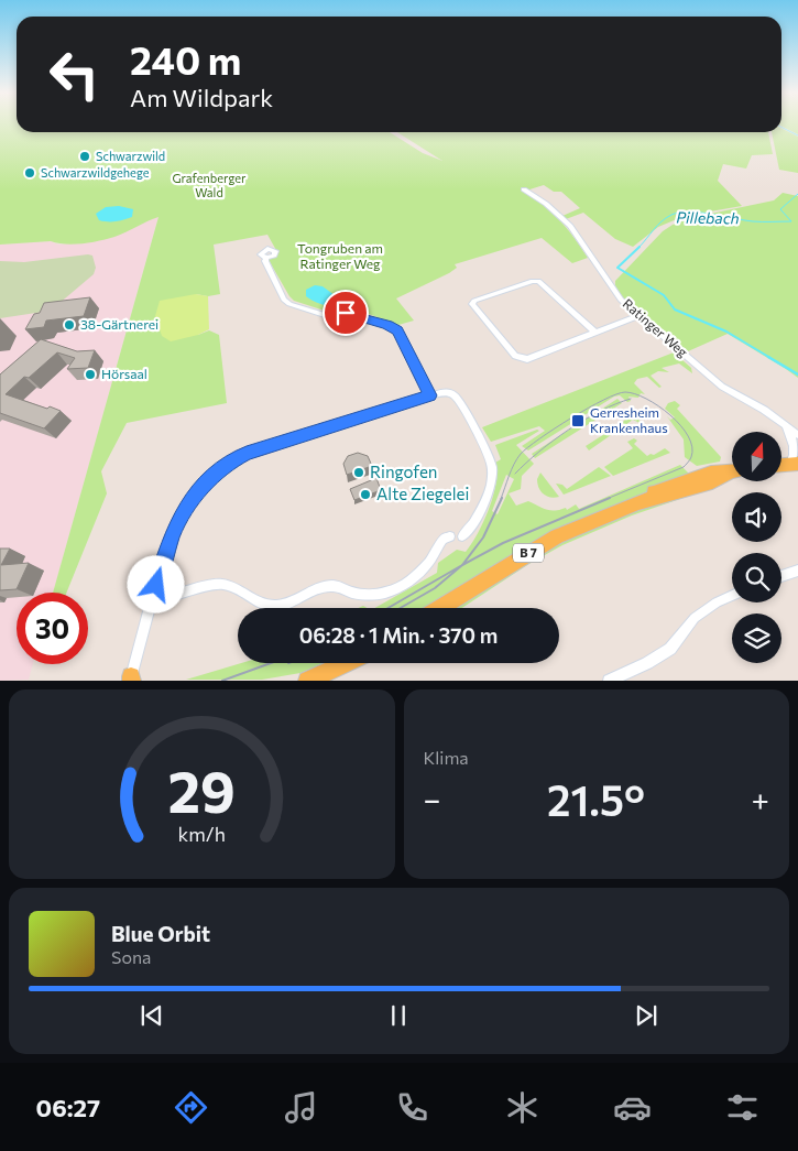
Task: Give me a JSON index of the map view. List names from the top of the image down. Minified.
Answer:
{"streets":{"main road":["B 7"],"street":["Ratinger Weg"]},"water":["Pillebach"],"parks":["Grafenberger Wald","Tongruben am Ratinger Weg"],"places":{"other":["Schwarzwild","Schwarzwildgehege","38-Gärtnerei","Hörsaal","Ringofen","Alte Ziegelei"],"transit":["Gerresheim Krankenhaus"]},"north":"top","page":{"turn":["240 m","Am Wildpark"],"limit":"30","trip":"06:28 · 1 Min. · 370 m","tile":"Klima","heat":["−","21.5°","+"],"song":["Blue Orbit","Sona"],"tabs":"06:27","gauge":["29","km/h"]}}
